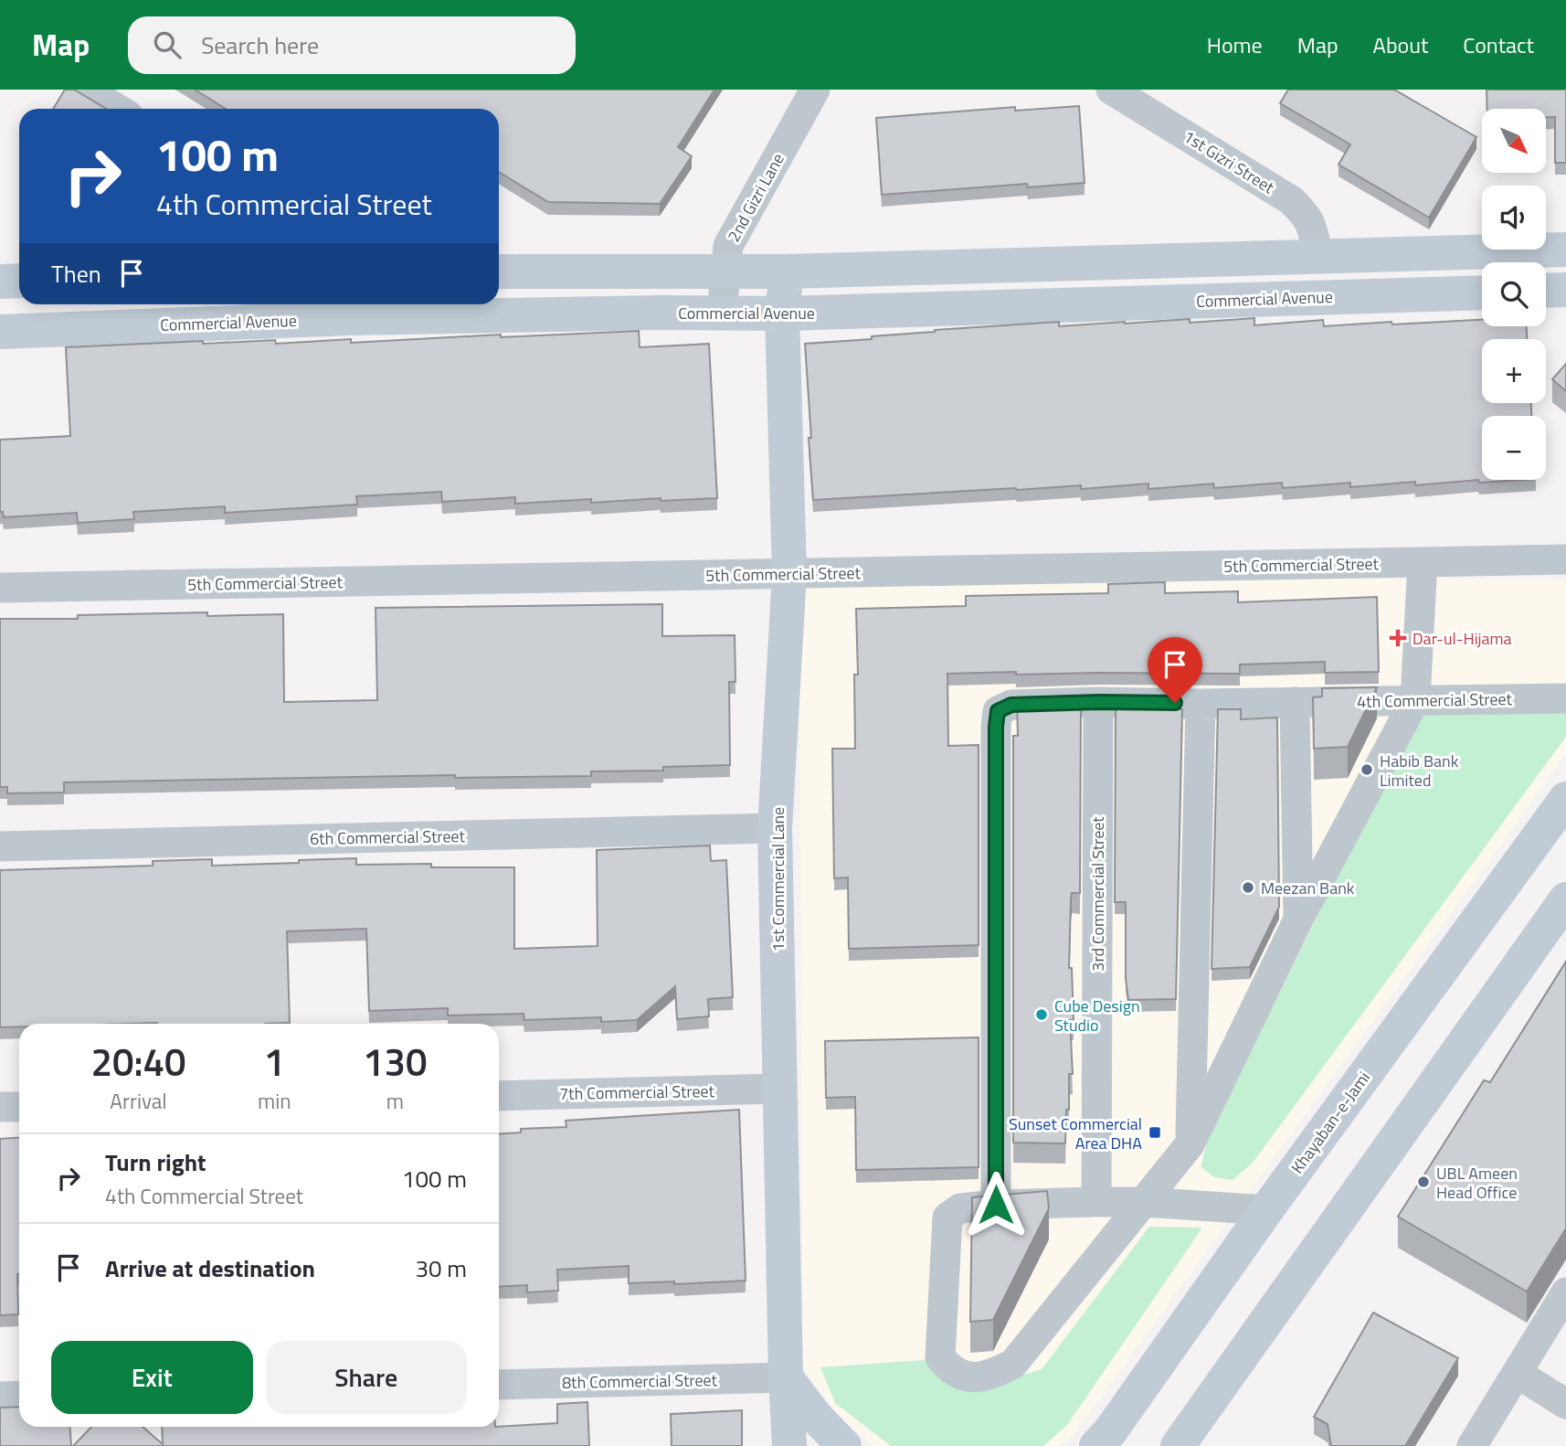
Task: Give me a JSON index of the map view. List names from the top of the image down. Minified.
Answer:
{"streets":{"main road":["Commercial Avenue","1st Commercial Lane","Khayaban-e-Jami"],"street":["1st Gizri Street","2nd Gizri Lane","5th Commercial Street","4th Commercial Street","6th Commercial Street","3rd Commercial Street","7th Commercial Street","8th Commercial Street"]},"crossings":[["2nd Gizri Lane","Commercial Avenue"],["Commercial Avenue","1st Commercial Lane"],["5th Commercial Street","1st Commercial Lane"],["4th Commercial Street","3rd Commercial Street"],["6th Commercial Street","1st Commercial Lane"],["1st Commercial Lane","7th Commercial Street"],["1st Commercial Lane","8th Commercial Street"]],"places":{"health":["Dar-ul-Hijama"],"other":["Habib Bank Limited","Meezan Bank","Cube Design Studio","UBL Ameen Head Office"],"transit":["Sunset Commercial Area DHA"]},"north":"bottom right","page":{"header":"Map","search":"Search here","nav":["Home","Map","About","Contact"],"map_buttons":["+","−"],"turn":["100 m","4th Commercial Street"],"then":"Then","eta":["20:40","Arrival","1","min","130","m"],"list":[{"name":"Turn right","note":"4th Commercial Street","value":"100 m"},{"name":"Arrive at destination","value":"30 m"}],"buttons":["Exit","Share"]}}
